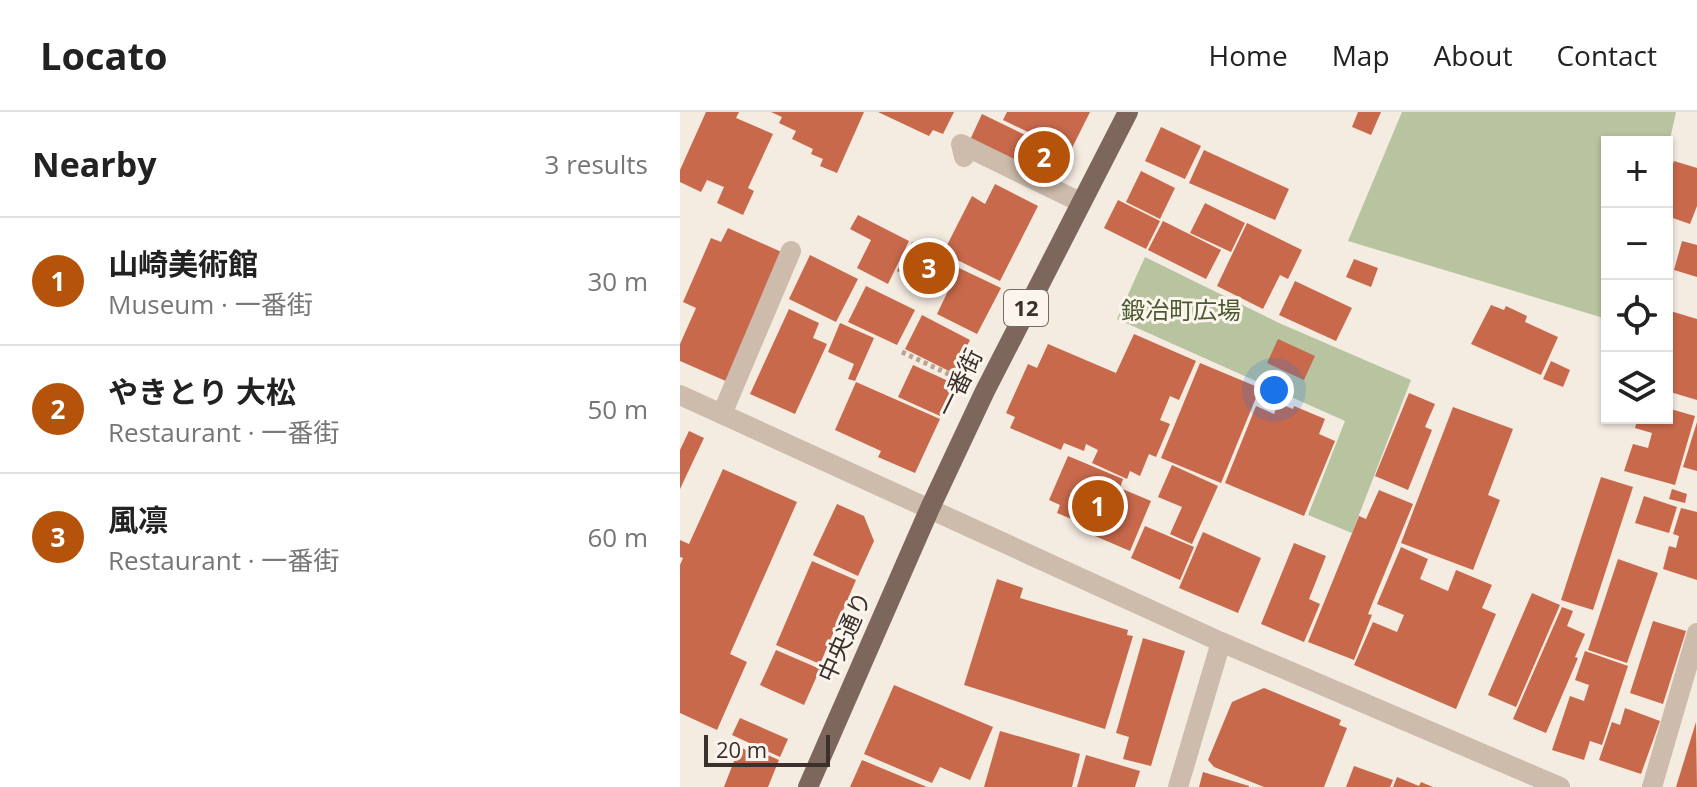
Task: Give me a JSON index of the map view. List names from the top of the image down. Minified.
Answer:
{"streets":{"main road":["12","一番街","中央通り"]},"crossings":[["一番街","中央通り"]],"parks":["鍛冶町広場"],"scale_bar":"20 m","page":{"header":"Locato","nav":["Home","Map","About","Contact"],"heading":["Nearby","3 results"],"pins":["2","3","1"],"map_buttons":["+","−"],"list":[{"mark":"1","name":"山崎美術館","note":"Museum · 一番街","value":"30 m"},{"mark":"2","name":"やきとり 大松","note":"Restaurant · 一番街","value":"50 m"},{"mark":"3","name":"風凛","note":"Restaurant · 一番街","value":"60 m"}],"scale":"20 m"}}
